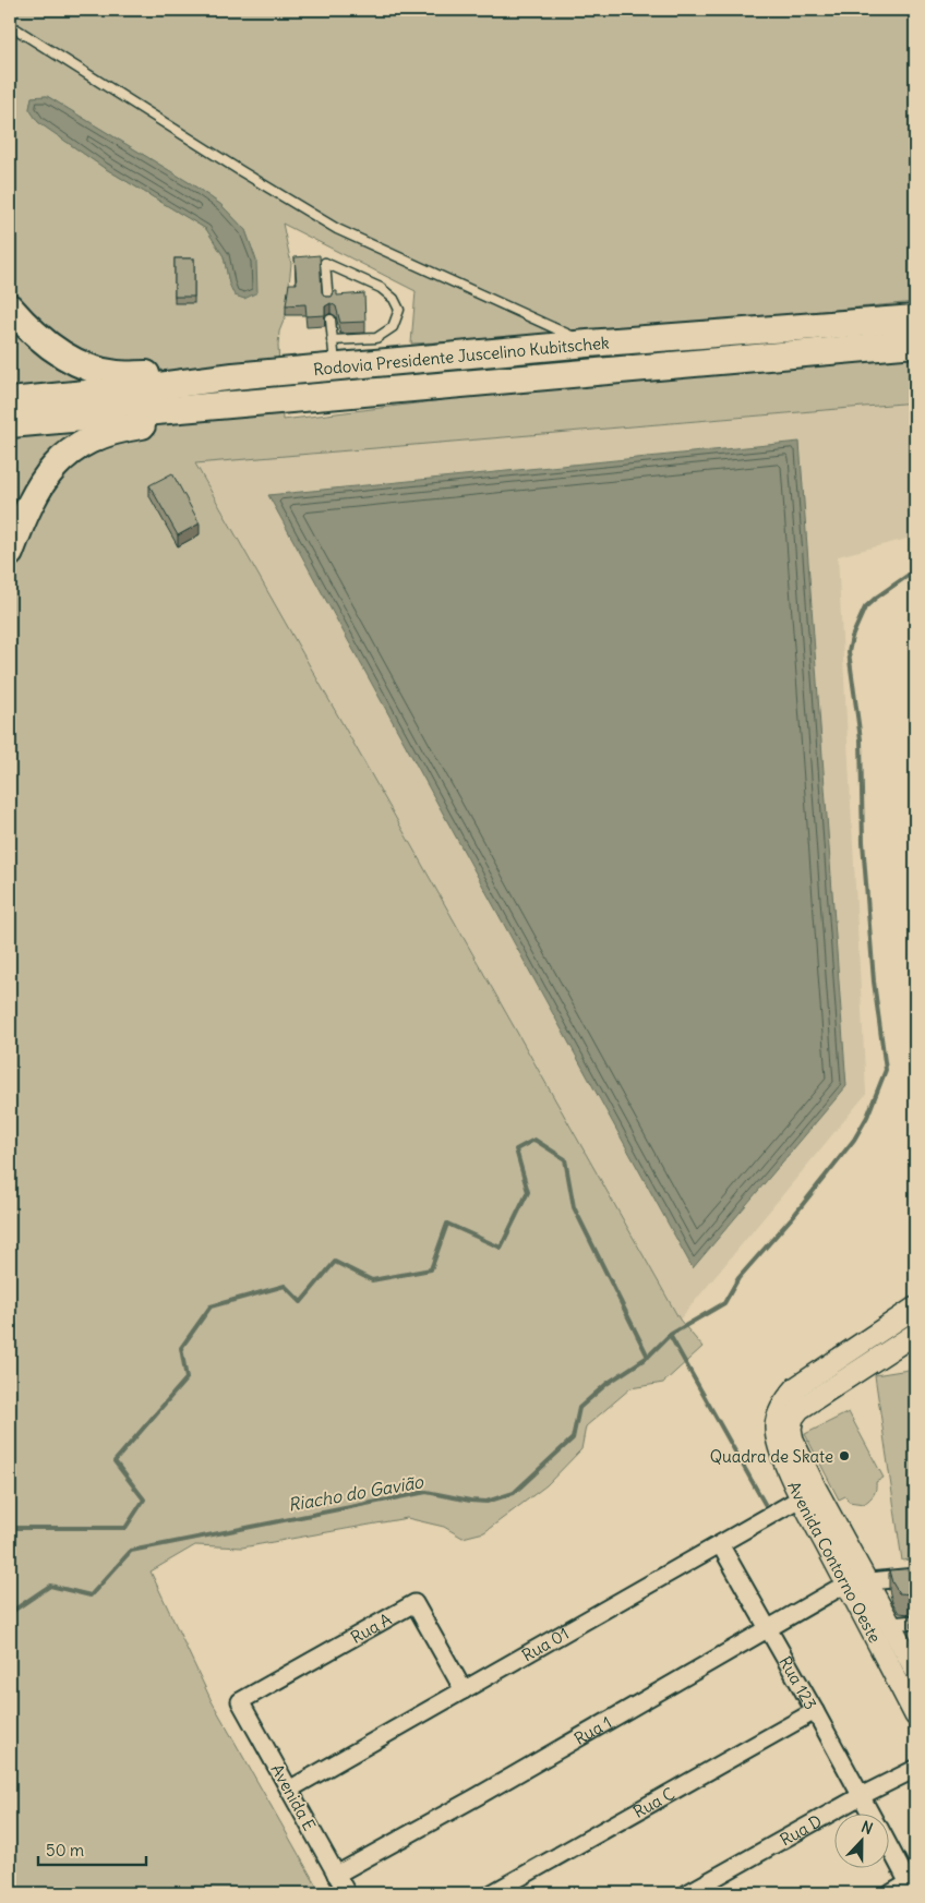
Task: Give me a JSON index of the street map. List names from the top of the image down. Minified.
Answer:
{"streets":{"highway":["Rodovia Presidente Juscelino Kubitschek"],"street":["Avenida Contorno Oeste","Rua A","Rua 01","Rua 123","Rua 1","Avenida E","Rua C","Rua D"]},"crossings":[["Avenida Contorno Oeste","Rua 01"],["Avenida Contorno Oeste","Rua 1"],["Rua A","Rua 01"],["Rua A","Avenida E"],["Rua 01","Rua 123"],["Rua 01","Avenida E"],["Rua 123","Rua 1"],["Rua 123","Rua C"],["Rua 123","Rua D"],["Rua 1","Avenida E"]],"water":["Riacho do Gavião"],"places":["Quadra de Skate"],"scale_bar":"50 m","north":"top"}
